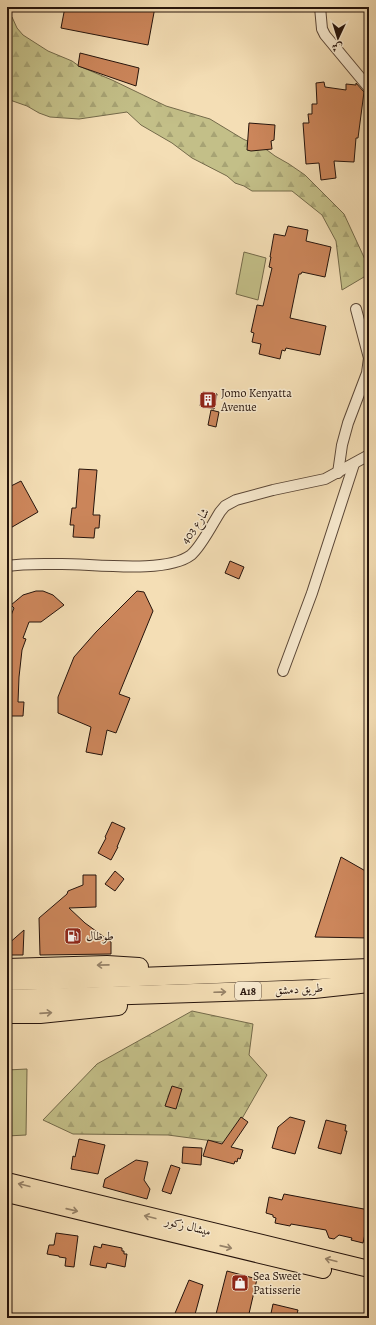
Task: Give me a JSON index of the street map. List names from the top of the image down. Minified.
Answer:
{"streets":{"highway":["طريق دمشق","A18"],"main road":["ميشال زكور"],"street":["شارع 403"]},"places":{"building":["Jomo Kenyatta Avenue"],"fuel station":["طوطال"],"shop":["Sea Sweet Patisserie"]},"north":"bottom"}
